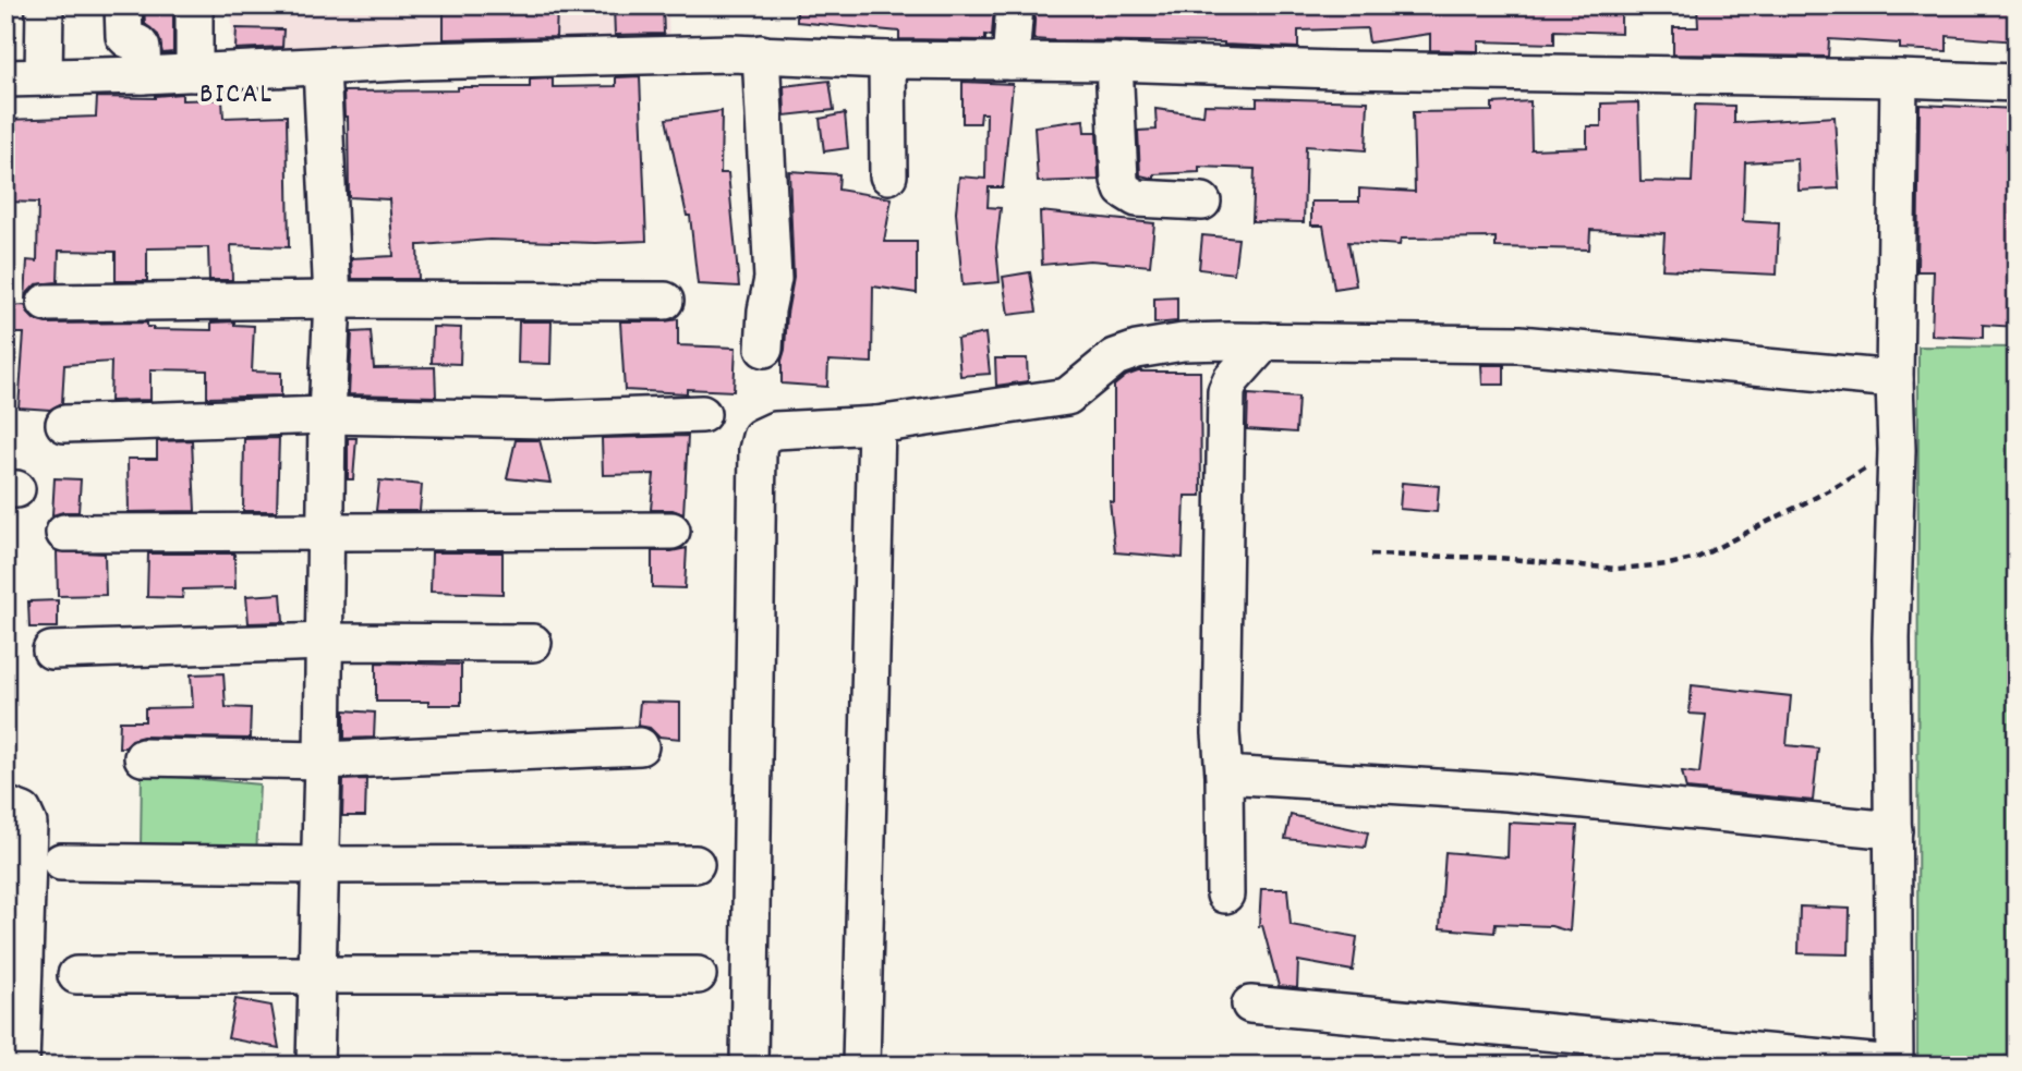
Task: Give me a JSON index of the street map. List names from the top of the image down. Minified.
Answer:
{"districts":["BICAL"]}
